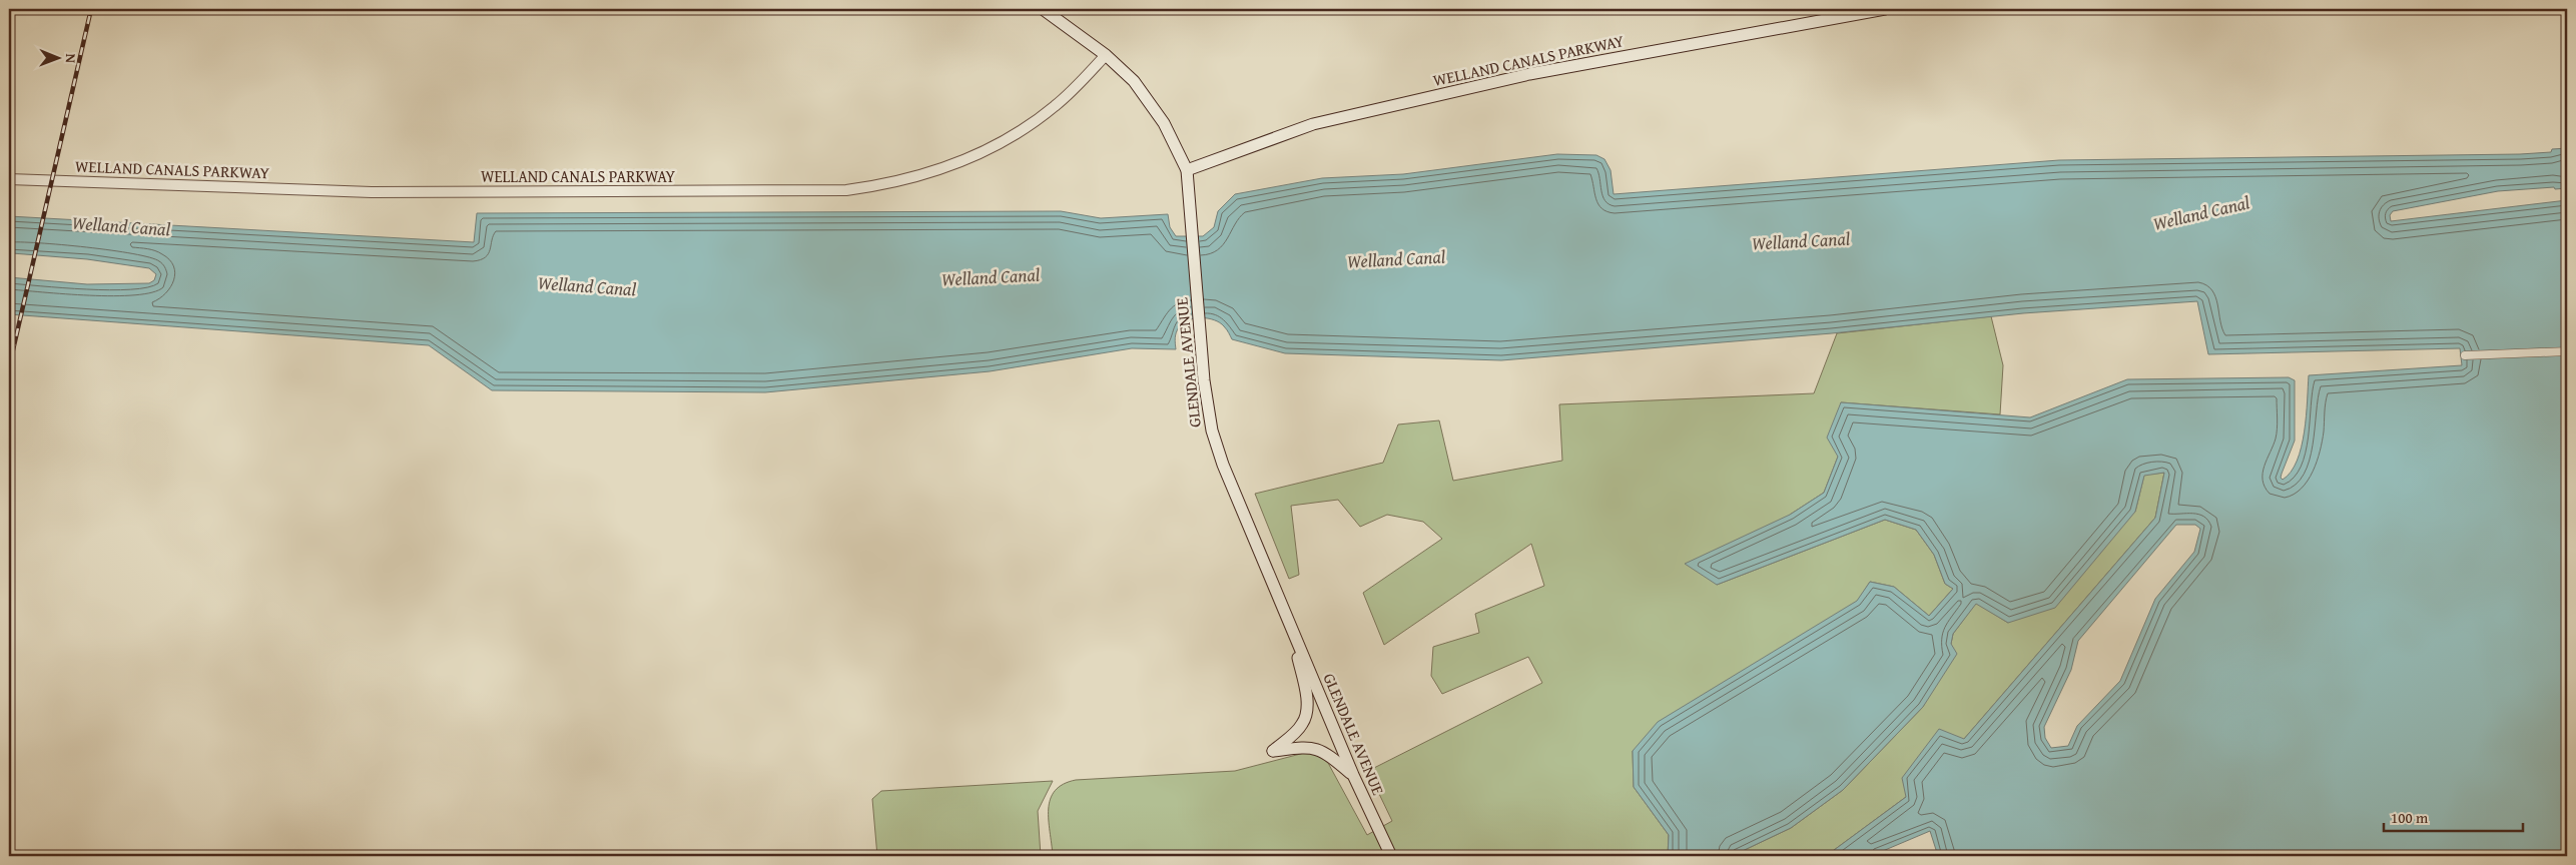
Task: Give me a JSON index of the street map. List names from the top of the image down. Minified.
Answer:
{"streets":{"main road":["WELLAND CANALS PARKWAY","GLENDALE AVENUE"]},"crossings":[["WELLAND CANALS PARKWAY","GLENDALE AVENUE"]],"water":["Welland Canal"],"scale_bar":"100 m","north":"right"}
